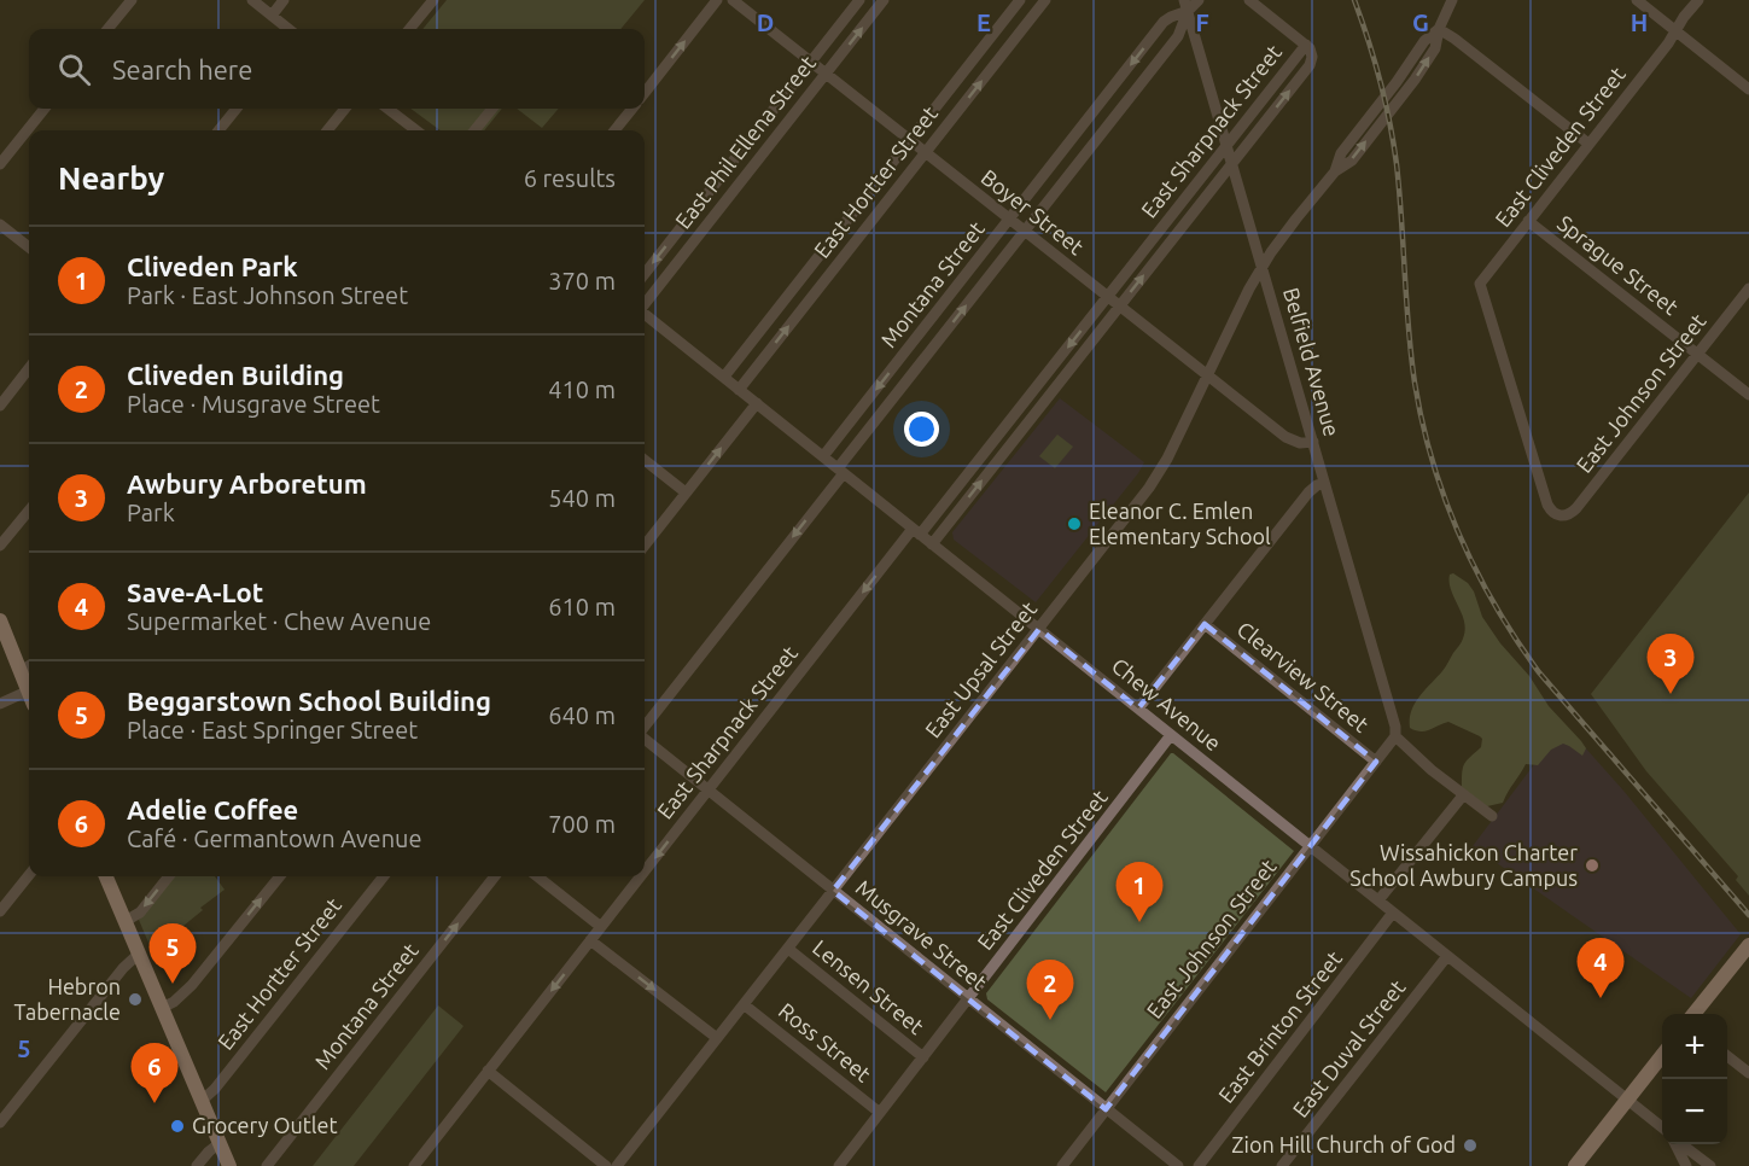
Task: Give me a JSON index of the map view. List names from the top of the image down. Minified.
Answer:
{"streets":{"street":["East Sharpnack Street","East Phil Ellena Street","East Cliveden Street","East Hortter Street","Boyer Street","Sprague Street","Montana Street","Belfield Avenue","East Johnson Street","East Upsal Street","Clearview Street","Chew Avenue","Musgrave Street","Lensen Street","East Brinton Street","Ross Street","East Duval Street"]},"crossings":[["East Sharpnack Street","Boyer Street"],["East Sharpnack Street","Belfield Avenue"],["East Sharpnack Street","Chew Avenue"],["East Sharpnack Street","Musgrave Street"],["East Phil Ellena Street","Boyer Street"],["East Cliveden Street","Sprague Street"],["East Cliveden Street","East Johnson Street"],["East Cliveden Street","Chew Avenue"],["East Cliveden Street","Musgrave Street"],["East Cliveden Street","Lensen Street"],["East Cliveden Street","Ross Street"],["East Hortter Street","Boyer Street"],["East Hortter Street","Chew Avenue"],["Boyer Street","Montana Street"],["Boyer Street","Belfield Avenue"],["Boyer Street","East Upsal Street"],["Sprague Street","East Johnson Street"],["Montana Street","Belfield Avenue"],["Montana Street","Chew Avenue"],["Belfield Avenue","East Johnson Street"],["Belfield Avenue","East Upsal Street"],["Belfield Avenue","Clearview Street"],["East Johnson Street","Clearview Street"],["East Johnson Street","Chew Avenue"],["East Johnson Street","Musgrave Street"],["East Upsal Street","Chew Avenue"],["East Upsal Street","Musgrave Street"],["East Upsal Street","Lensen Street"],["East Upsal Street","Ross Street"],["Chew Avenue","East Brinton Street"],["Chew Avenue","East Duval Street"]],"places":["Eleanor C. Emlen Elementary School","Wissahickon Charter School Awbury Campus","Hebron Tabernacle","Grocery Outlet","Zion Hill Church of God"],"page":{"search":"Search here","heading":["Nearby","6 results"],"list":[{"mark":"1","name":"Cliveden Park","note":"Park · East Johnson Street","value":"370 m"},{"mark":"2","name":"Cliveden Building","note":"Place · Musgrave Street","value":"410 m"},{"mark":"3","name":"Awbury Arboretum","note":"Park","value":"540 m"},{"mark":"4","name":"Save-A-Lot","note":"Supermarket · Chew Avenue","value":"610 m"},{"mark":"5","name":"Beggarstown School Building","note":"Place · East Springer Street","value":"640 m"},{"mark":"6","name":"Adelie Coffee","note":"Café · Germantown Avenue","value":"700 m"}],"pins":["3","1","5","4","2","6"],"map_buttons":["+","−"]},"grid":{"columns":["D","E","F","G","H"],"rows":["5"]}}
